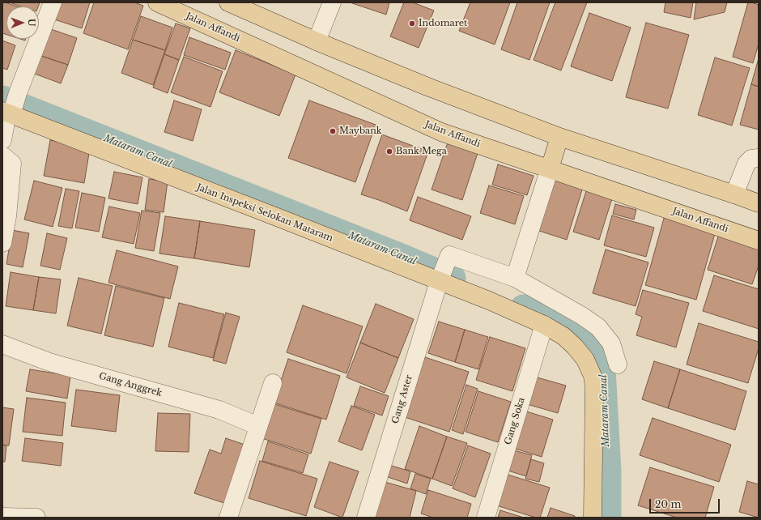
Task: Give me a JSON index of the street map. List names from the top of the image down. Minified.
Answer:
{"streets":{"main road":["Jalan Affandi","Jalan Inspeksi Selokan Mataram"],"street":["Gang Anggrek","Gang Aster","Gang Soka"]},"crossings":[["Jalan Inspeksi Selokan Mataram","Gang Aster"],["Jalan Inspeksi Selokan Mataram","Gang Soka"]],"water":["Mataram Canal"],"places":["Indomaret","Maybank","Bank Mega"],"scale_bar":"20 m","north":"right"}
